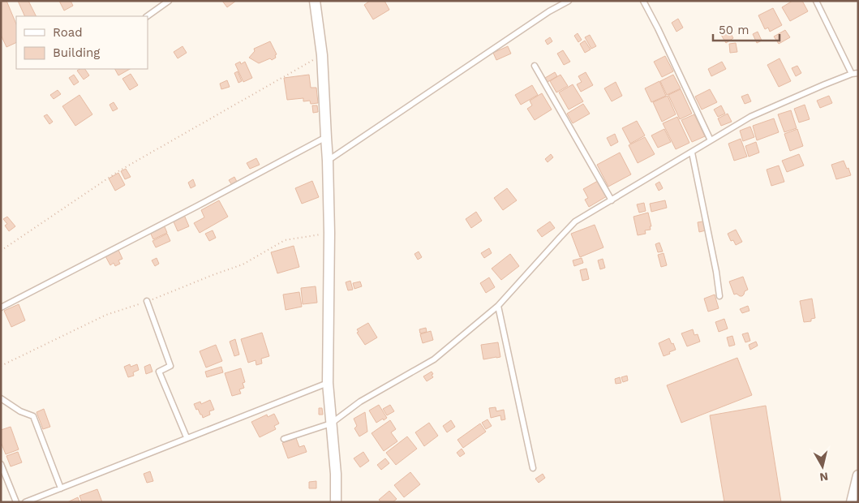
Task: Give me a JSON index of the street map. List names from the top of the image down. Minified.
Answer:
{"legend":["Road","Building"],"scale_bar":"50 m","north":"bottom"}
